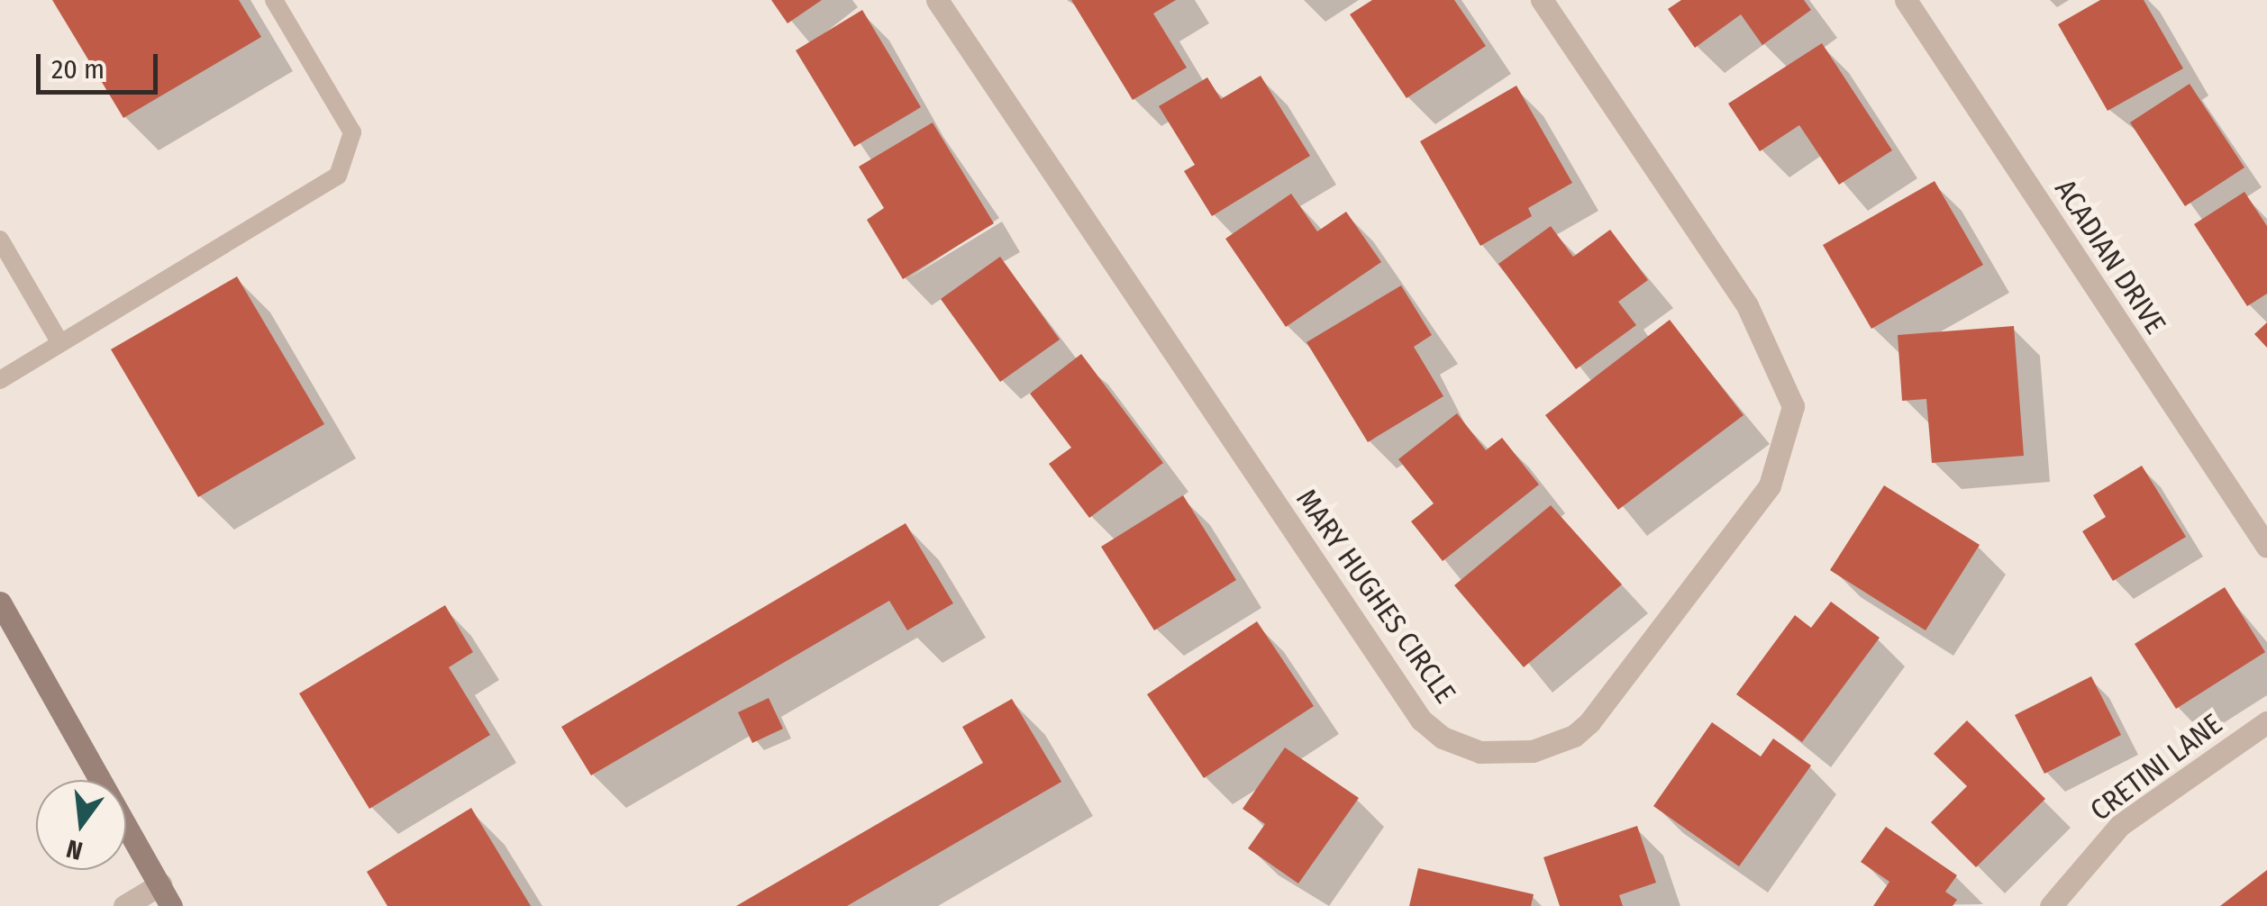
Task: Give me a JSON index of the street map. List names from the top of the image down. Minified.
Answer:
{"streets":{"street":["ACADIAN DRIVE","MARY HUGHES CIRCLE","CRETINI LANE"]},"scale_bar":"20 m","north":"bottom"}
